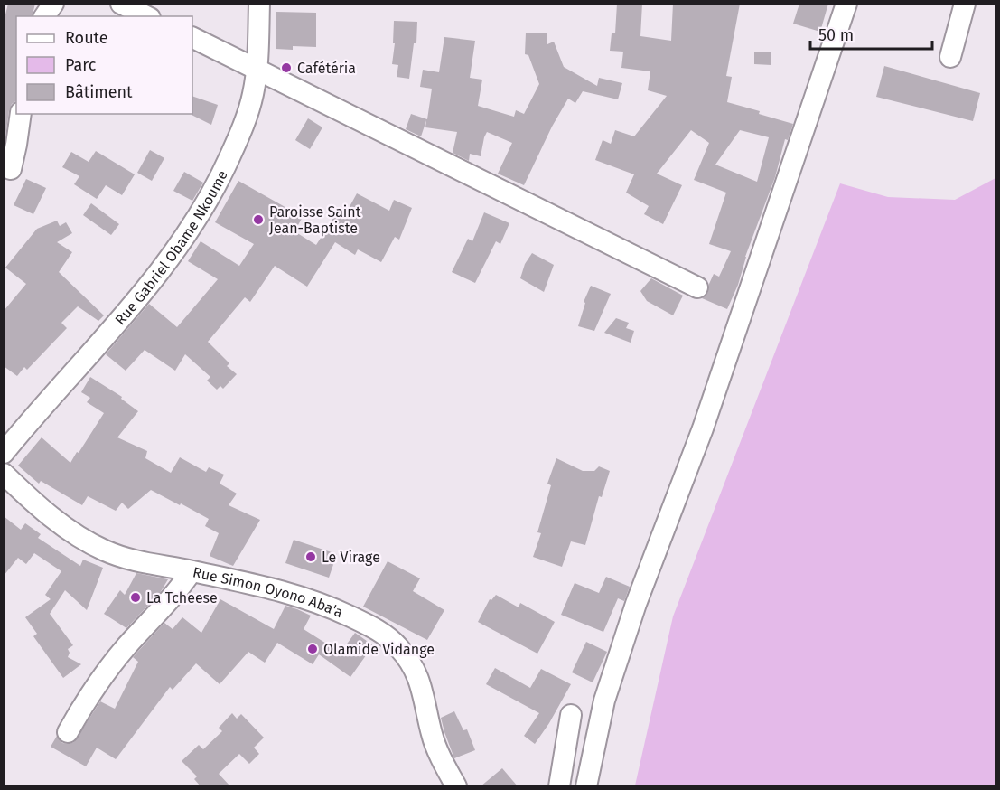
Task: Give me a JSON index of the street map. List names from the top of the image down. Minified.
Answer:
{"streets":{"street":["Rue Gabriel Obame Nkoume","Rue Simon Oyono Aba'a"]},"places":["Cafétéria","Paroisse Saint Jean-Baptiste","Le Virage","La Tcheese","Olamide Vidange"],"legend":["Route","Parc","Bâtiment"],"scale_bar":"50 m"}
